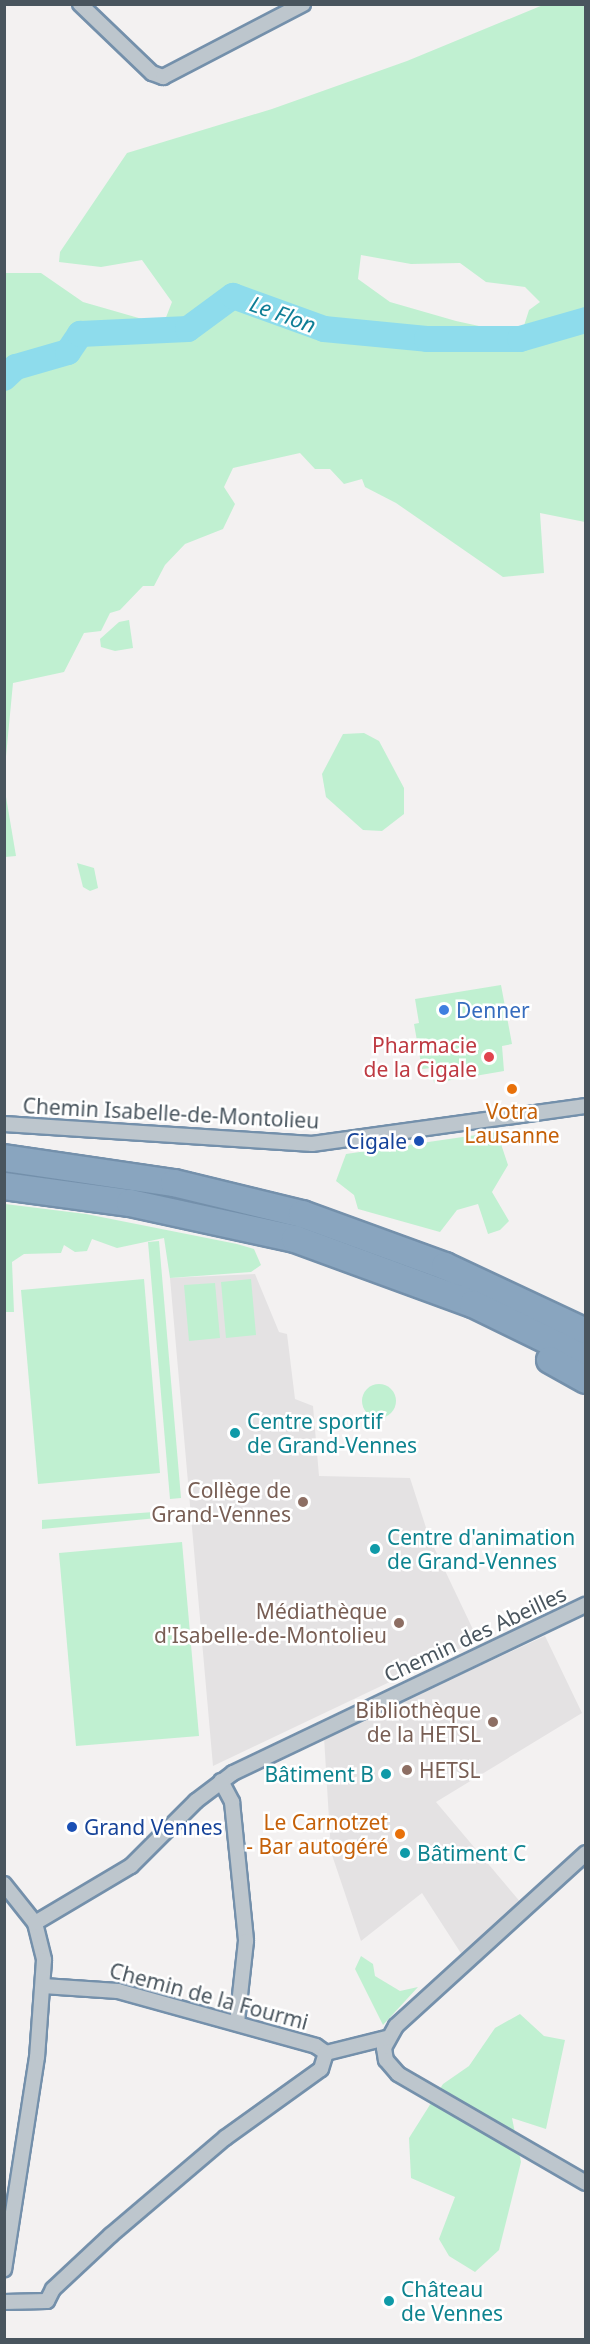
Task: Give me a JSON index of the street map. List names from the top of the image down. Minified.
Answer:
{"streets":{"street":["Chemin Isabelle-de-Montolieu","Chemin des Abeilles","Chemin de la Fourmi"]},"water":["Le Flon"],"places":["Denner","Pharmacie de la Cigale","Votra Lausanne","Cigale","Centre sportif de Grand-Vennes","Collège de Grand-Vennes","Centre d'animation de Grand-Vennes","Médiathèque d'Isabelle-de-Montolieu","Bibliothèque de la HETSL","HETSL","Bâtiment B","Grand Vennes","Le Carnotzet - Bar autogéré","Bâtiment C","Château de Vennes"]}
